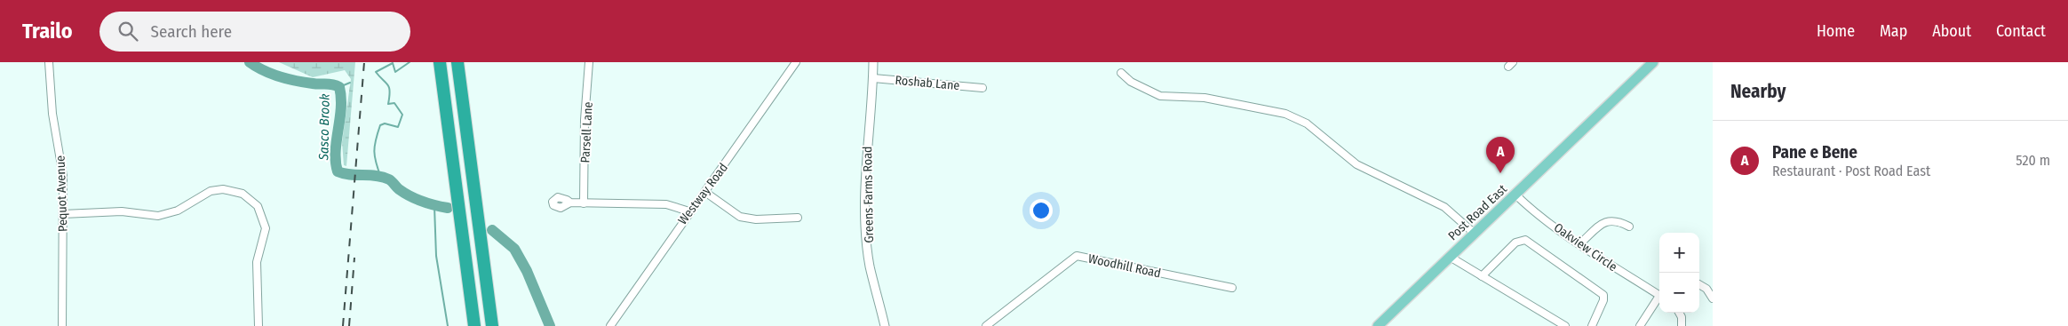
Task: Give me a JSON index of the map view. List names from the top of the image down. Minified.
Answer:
{"streets":{"main road":["Post Road East"],"street":["Roshab Lane","Parsell Lane","Pequot Avenue","Westway Road","Greens Farms Road","Oakview Circle","Woodhill Road"]},"crossings":[["Roshab Lane","Greens Farms Road"],["Post Road East","Oakview Circle"]],"water":["Sasco Brook"],"page":{"header":"Trailo","search":"Search here","nav":["Home","Map","About","Contact"],"heading":"Nearby","list":[{"mark":"A","name":"Pane e Bene","note":"Restaurant · Post Road East","value":"520 m"}],"pins":"A","map_buttons":["+","−"]}}
